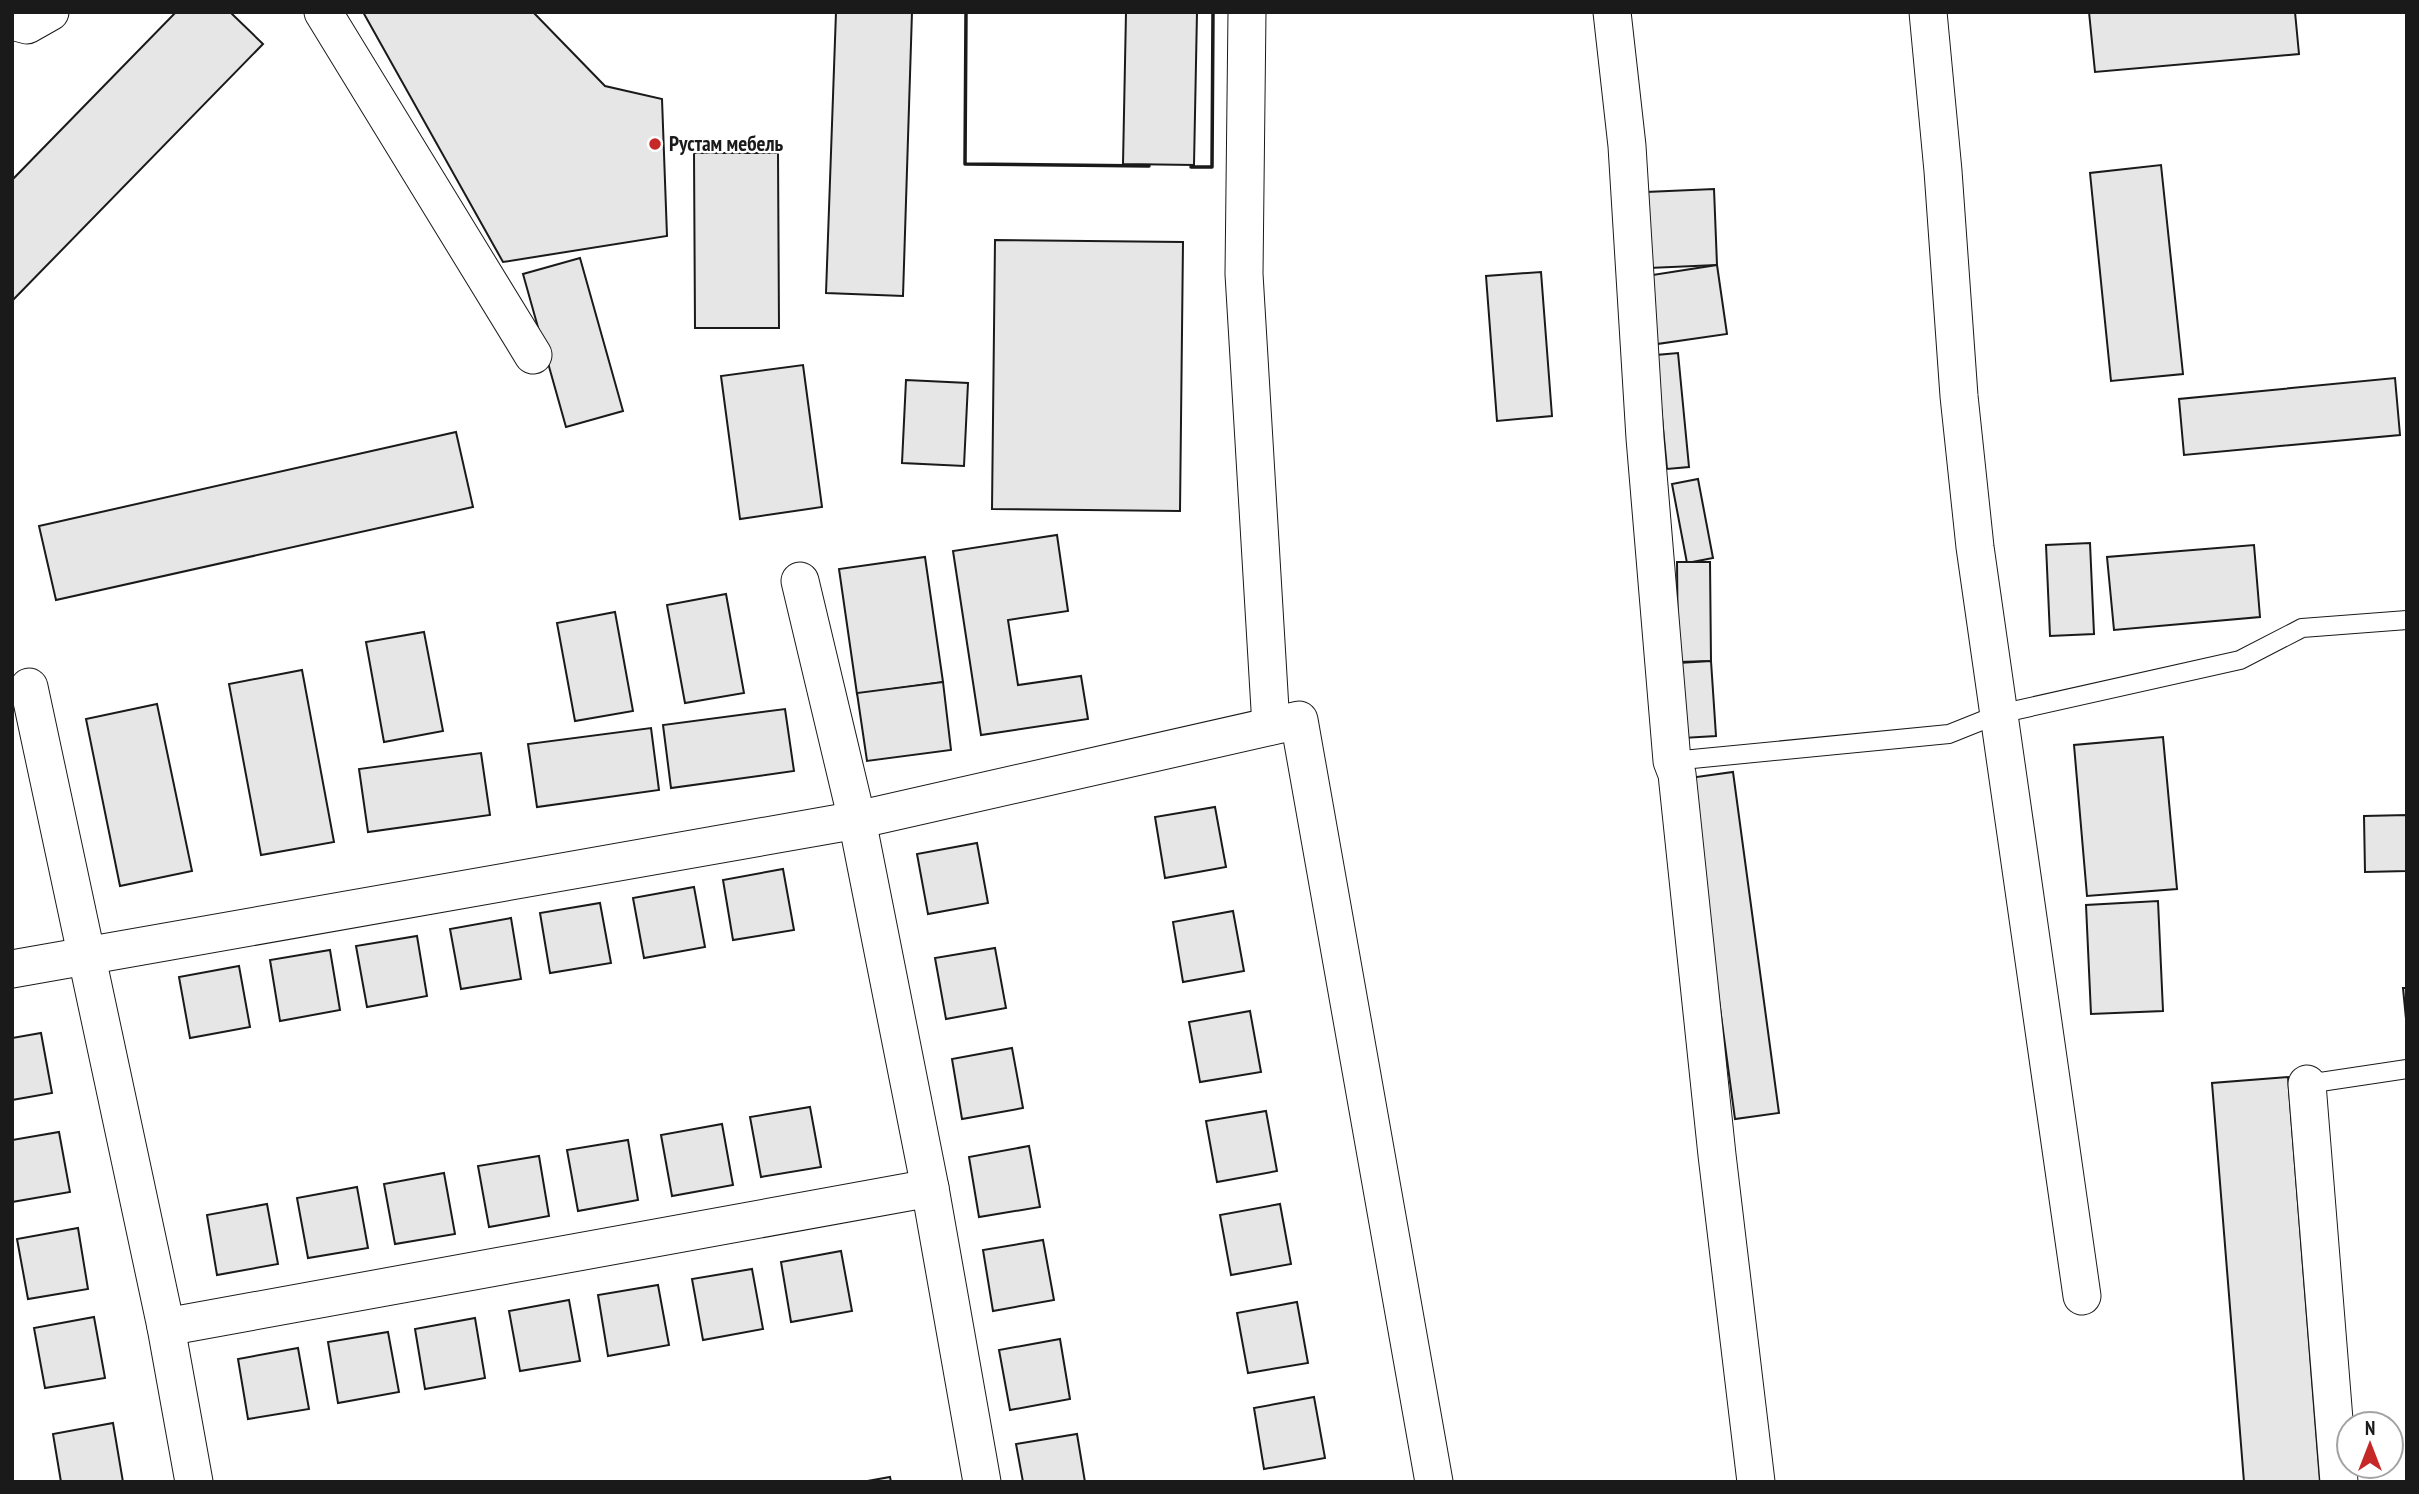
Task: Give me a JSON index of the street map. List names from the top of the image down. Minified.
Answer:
{"places":["Рустам мебель"],"north":"top"}
